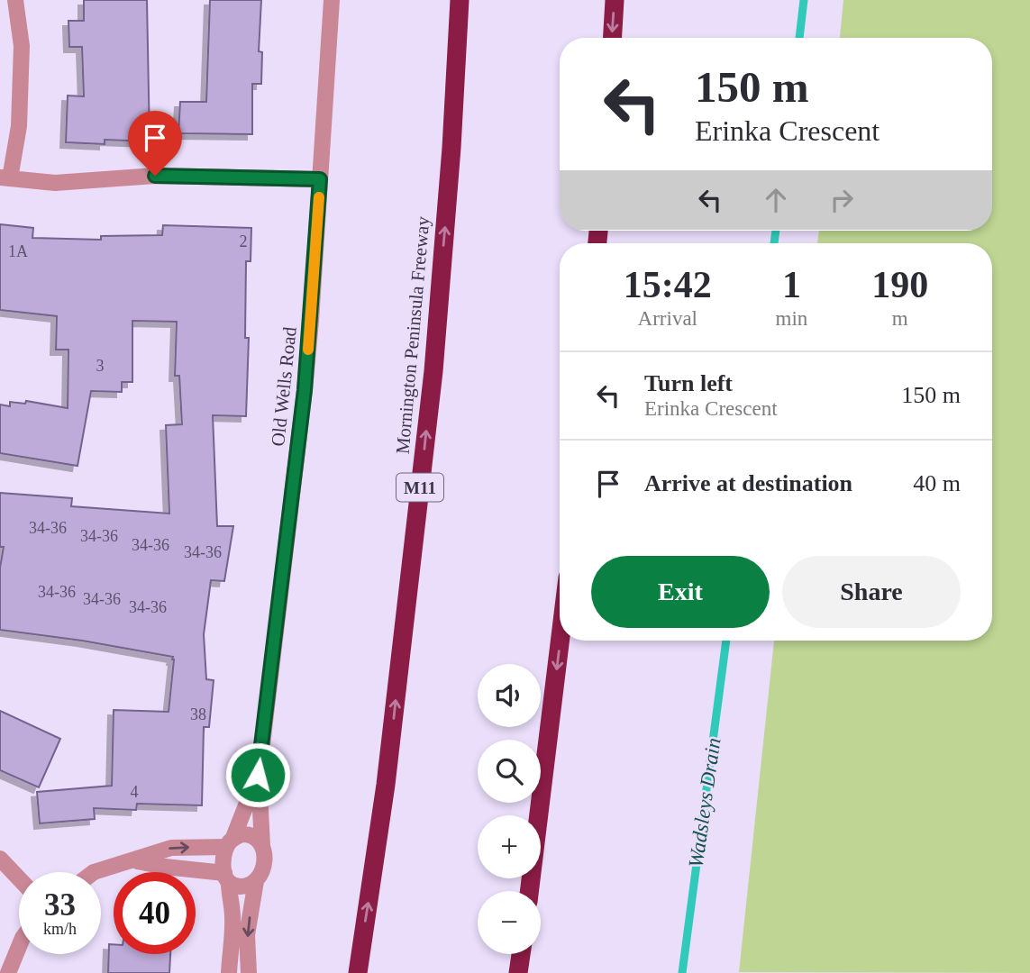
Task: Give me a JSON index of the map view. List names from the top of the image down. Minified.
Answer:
{"streets":{"highway":["Mornington Peninsula Freeway","M11"],"street":["Old Wells Road"]},"water":["Wadsleys Drain"],"house_numbers":["2","1A","3","34-36","34-36","34-36","34-36","34-36","34-36","34-36","38","4"],"page":{"turn":["150 m","Erinka Crescent"],"eta":["15:42","Arrival","1","min","190","m"],"list":[{"name":"Turn left","note":"Erinka Crescent","value":"150 m"},{"name":"Arrive at destination","value":"40 m"}],"buttons":["Exit","Share"],"map_buttons":["+","−"],"speed":"33 km/h","limit":"40"}}
